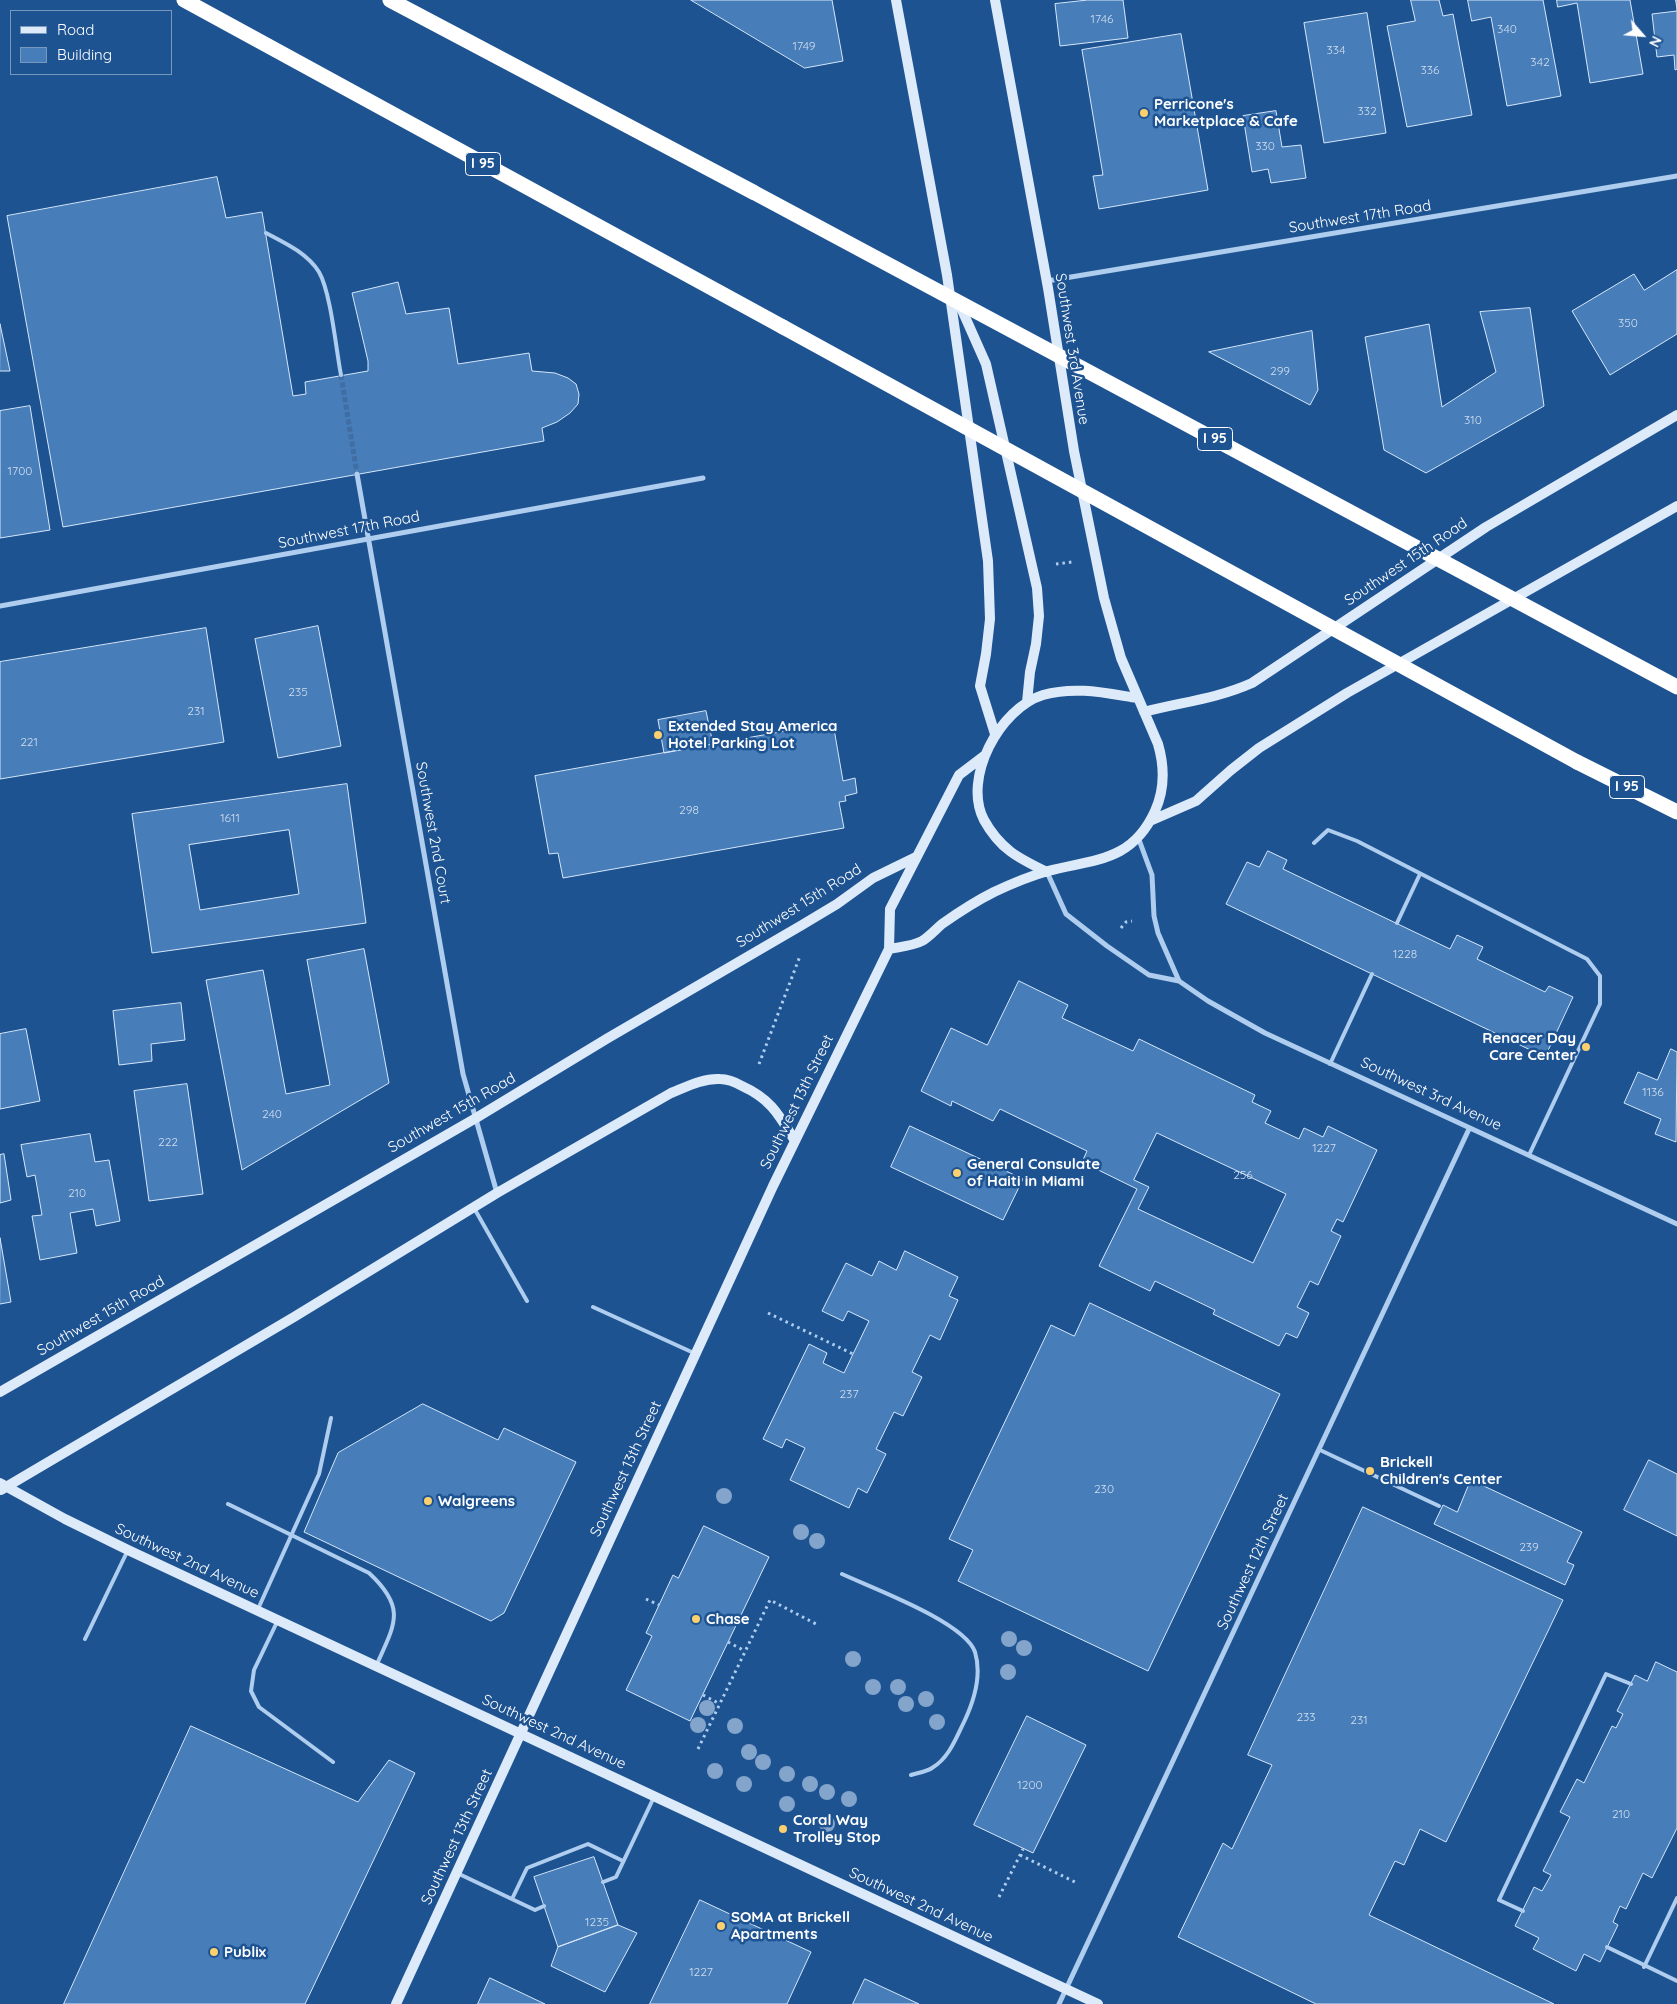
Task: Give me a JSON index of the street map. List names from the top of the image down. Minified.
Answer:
{"streets":{"highway":["I 95"],"street":["Southwest 17th Road","Southwest 3rd Avenue","Southwest 15th Road","Southwest 2nd Court","Southwest 13th Street","Southwest 2nd Avenue","Southwest 12th Street"]},"crossings":[["Southwest 17th Road","Southwest 3rd Avenue"],["Southwest 17th Road","Southwest 2nd Court"],["Southwest 3rd Avenue","Southwest 15th Road"],["Southwest 3rd Avenue","Southwest 12th Street"],["Southwest 15th Road","Southwest 2nd Court"],["Southwest 15th Road","Southwest 13th Street"],["Southwest 13th Street","Southwest 2nd Avenue"],["Southwest 2nd Avenue","Southwest 12th Street"]],"places":["Perricone's Marketplace & Cafe","Extended Stay America Hotel Parking Lot","Renacer Day Care Center","General Consulate of Haiti in Miami","Brickell Children's Center","Walgreens","Chase","Coral Way Trolley Stop","SOMA at Brickell Apartments","Publix"],"house_numbers":["1746","340","1749","334","342","336","332","330","350","299","310","1700","235","231","221","298","1611","1228","1136","240","222","1227","256","210","237","230","239","233","231","1200","210","1235","1227"],"legend":["Road","Building"],"north":"bottom right"}
